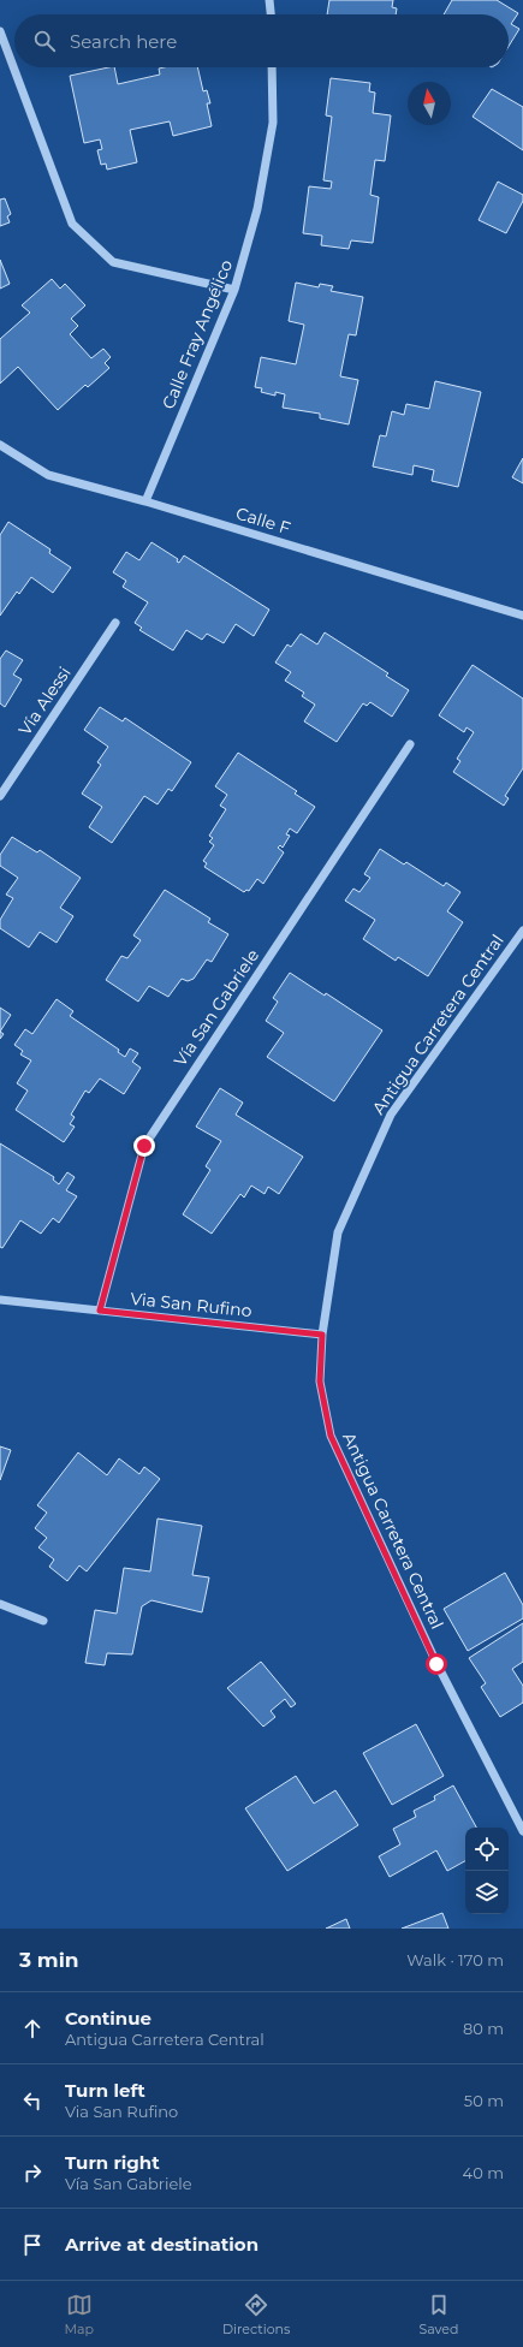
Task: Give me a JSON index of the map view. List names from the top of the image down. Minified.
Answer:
{"streets":{"street":["Calle Fray Angélico","Calle F","Vía Alessi","Vía San Gabriele","Antigua Carretera Central","Via San Rufino"]},"crossings":[["Calle Fray Angélico","Calle F"],["Vía San Gabriele","Via San Rufino"],["Antigua Carretera Central","Via San Rufino"]],"north":"top","page":{"search":"Search here","heading":["3 min","Walk · 170 m"],"list":[["Continue","Antigua Carretera Central","80 m"],["Turn left","Via San Rufino","50 m"],["Turn right","Vía San Gabriele","40 m"],"Arrive at destination"],"nav":["Map","Directions","Saved"]}}
